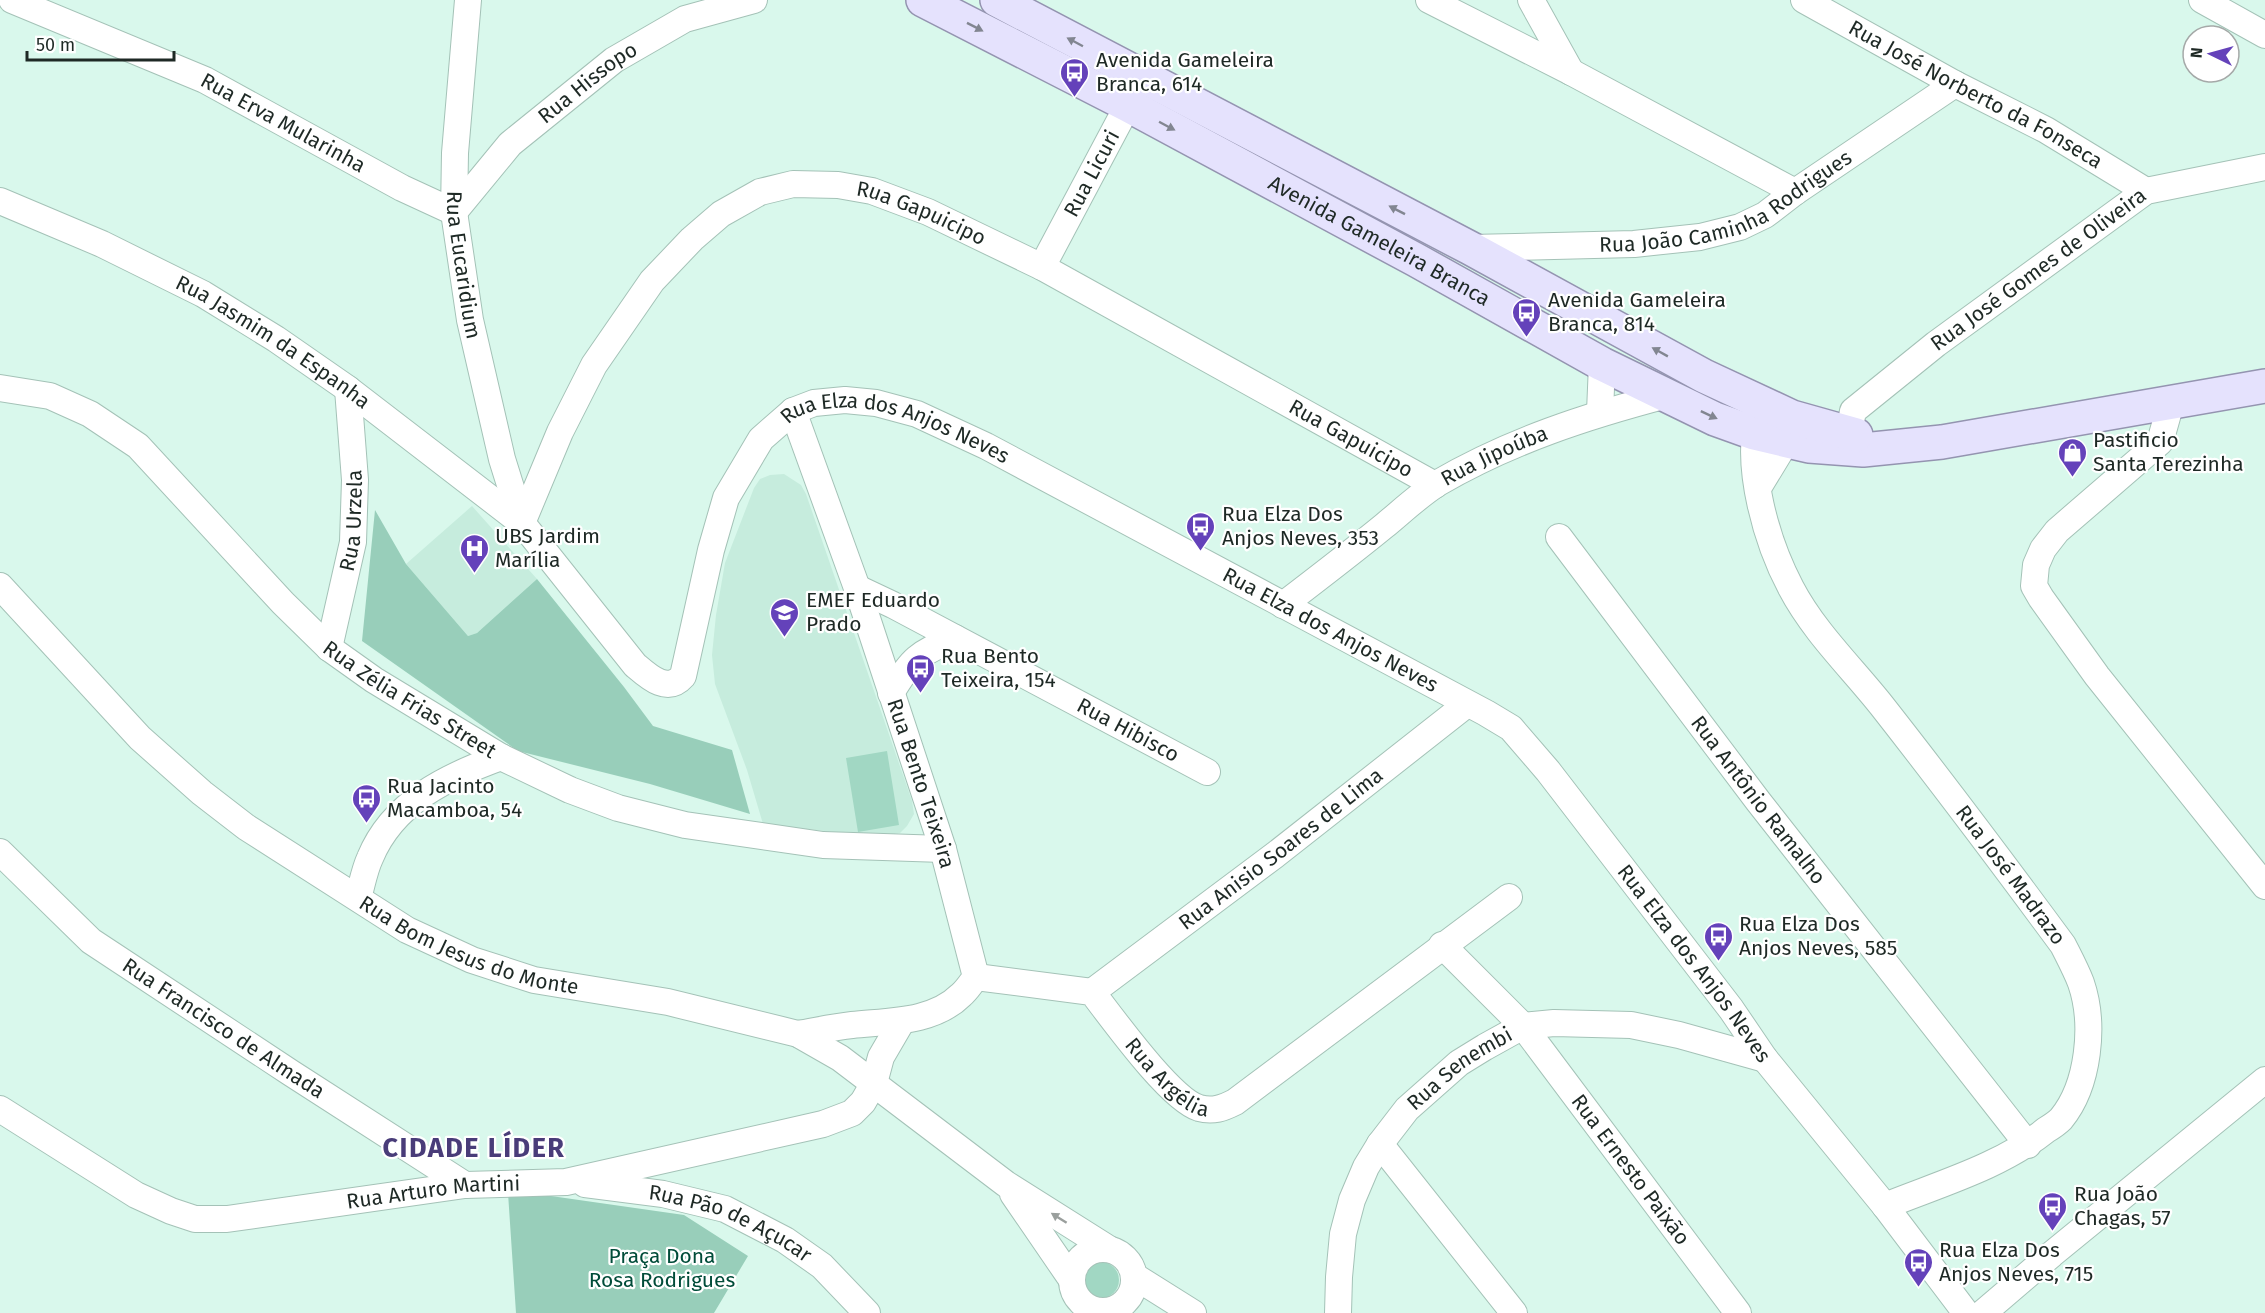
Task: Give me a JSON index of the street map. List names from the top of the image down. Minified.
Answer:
{"streets":{"main road":["Avenida Gameleira Branca"],"street":["Rua Hissopo","Rua José Norberto da Fonseca","Rua Erva Mularinha","Rua Licuri","Rua João Caminha Rodrigues","Rua Gapuicipo","Rua Eucaridium","Rua José Gomes de Oliveira","Rua Jasmim da Espanha","Rua Elza dos Anjos Neves","Rua Jipoúba","Rua Urzela","Rua Zélia Frias Street","Rua Hibisco","Rua Bento Teixeira","Rua Antônio Ramalho","Rua Anisio Soares de Lima","Rua José Madrazo","Rua Bom Jesus do Monte","Rua Francisco de Almada","Rua Argélia","Rua Senembi","Rua Ernesto Paixão","Rua Arturo Martini","Rua Pão de Açucar"]},"crossings":[["Rua Hissopo","Rua Erva Mularinha"],["Rua Hissopo","Rua Eucaridium"],["Rua José Norberto da Fonseca","Rua João Caminha Rodrigues"],["Rua José Norberto da Fonseca","Rua José Gomes de Oliveira"],["Rua Erva Mularinha","Rua Eucaridium"],["Rua Licuri","Rua Gapuicipo"],["Rua Licuri","Avenida Gameleira Branca"],["Rua João Caminha Rodrigues","Avenida Gameleira Branca"],["Rua Gapuicipo","Rua Eucaridium"],["Rua Gapuicipo","Rua Jasmim da Espanha"],["Rua Gapuicipo","Rua Elza dos Anjos Neves"],["Rua Gapuicipo","Rua Jipoúba"],["Avenida Gameleira Branca","Rua José Gomes de Oliveira"],["Avenida Gameleira Branca","Rua Jipoúba"],["Avenida Gameleira Branca","Rua José Madrazo"],["Rua Eucaridium","Rua Jasmim da Espanha"],["Rua Eucaridium","Rua Elza dos Anjos Neves"],["Rua Jasmim da Espanha","Rua Elza dos Anjos Neves"],["Rua Jasmim da Espanha","Rua Urzela"],["Rua Elza dos Anjos Neves","Rua Jipoúba"],["Rua Elza dos Anjos Neves","Rua Bento Teixeira"],["Rua Elza dos Anjos Neves","Rua Anisio Soares de Lima"],["Rua Elza dos Anjos Neves","Rua José Madrazo"],["Rua Elza dos Anjos Neves","Rua Senembi"],["Rua Urzela","Rua Zélia Frias Street"],["Rua Zélia Frias Street","Rua Bento Teixeira"],["Rua Hibisco","Rua Bento Teixeira"],["Rua Antônio Ramalho","Rua José Madrazo"],["Rua Anisio Soares de Lima","Rua Argélia"],["Rua Bom Jesus do Monte","Rua Arturo Martini"],["Rua Francisco de Almada","Rua Arturo Martini"],["Rua Senembi","Rua Ernesto Paixão"],["Rua Arturo Martini","Rua Pão de Açucar"]],"districts":["CIDADE LÍDER"],"parks":["Praça Dona Rosa Rodrigues"],"places":{"bus stop":["Avenida Gameleira Branca, 614","Avenida Gameleira Branca, 814","Rua Elza Dos Anjos Neves, 353","Rua Bento Teixeira, 154","Rua Jacinto Macamboa, 54","Rua Elza Dos Anjos Neves, 585","Rua João Chagas, 57","Rua Elza Dos Anjos Neves, 715"],"shop":["Pastificio Santa Terezinha"],"hospital":["UBS Jardim Marília"],"school or university":["EMEF Eduardo Prado"]},"scale_bar":"50 m","north":"left"}
